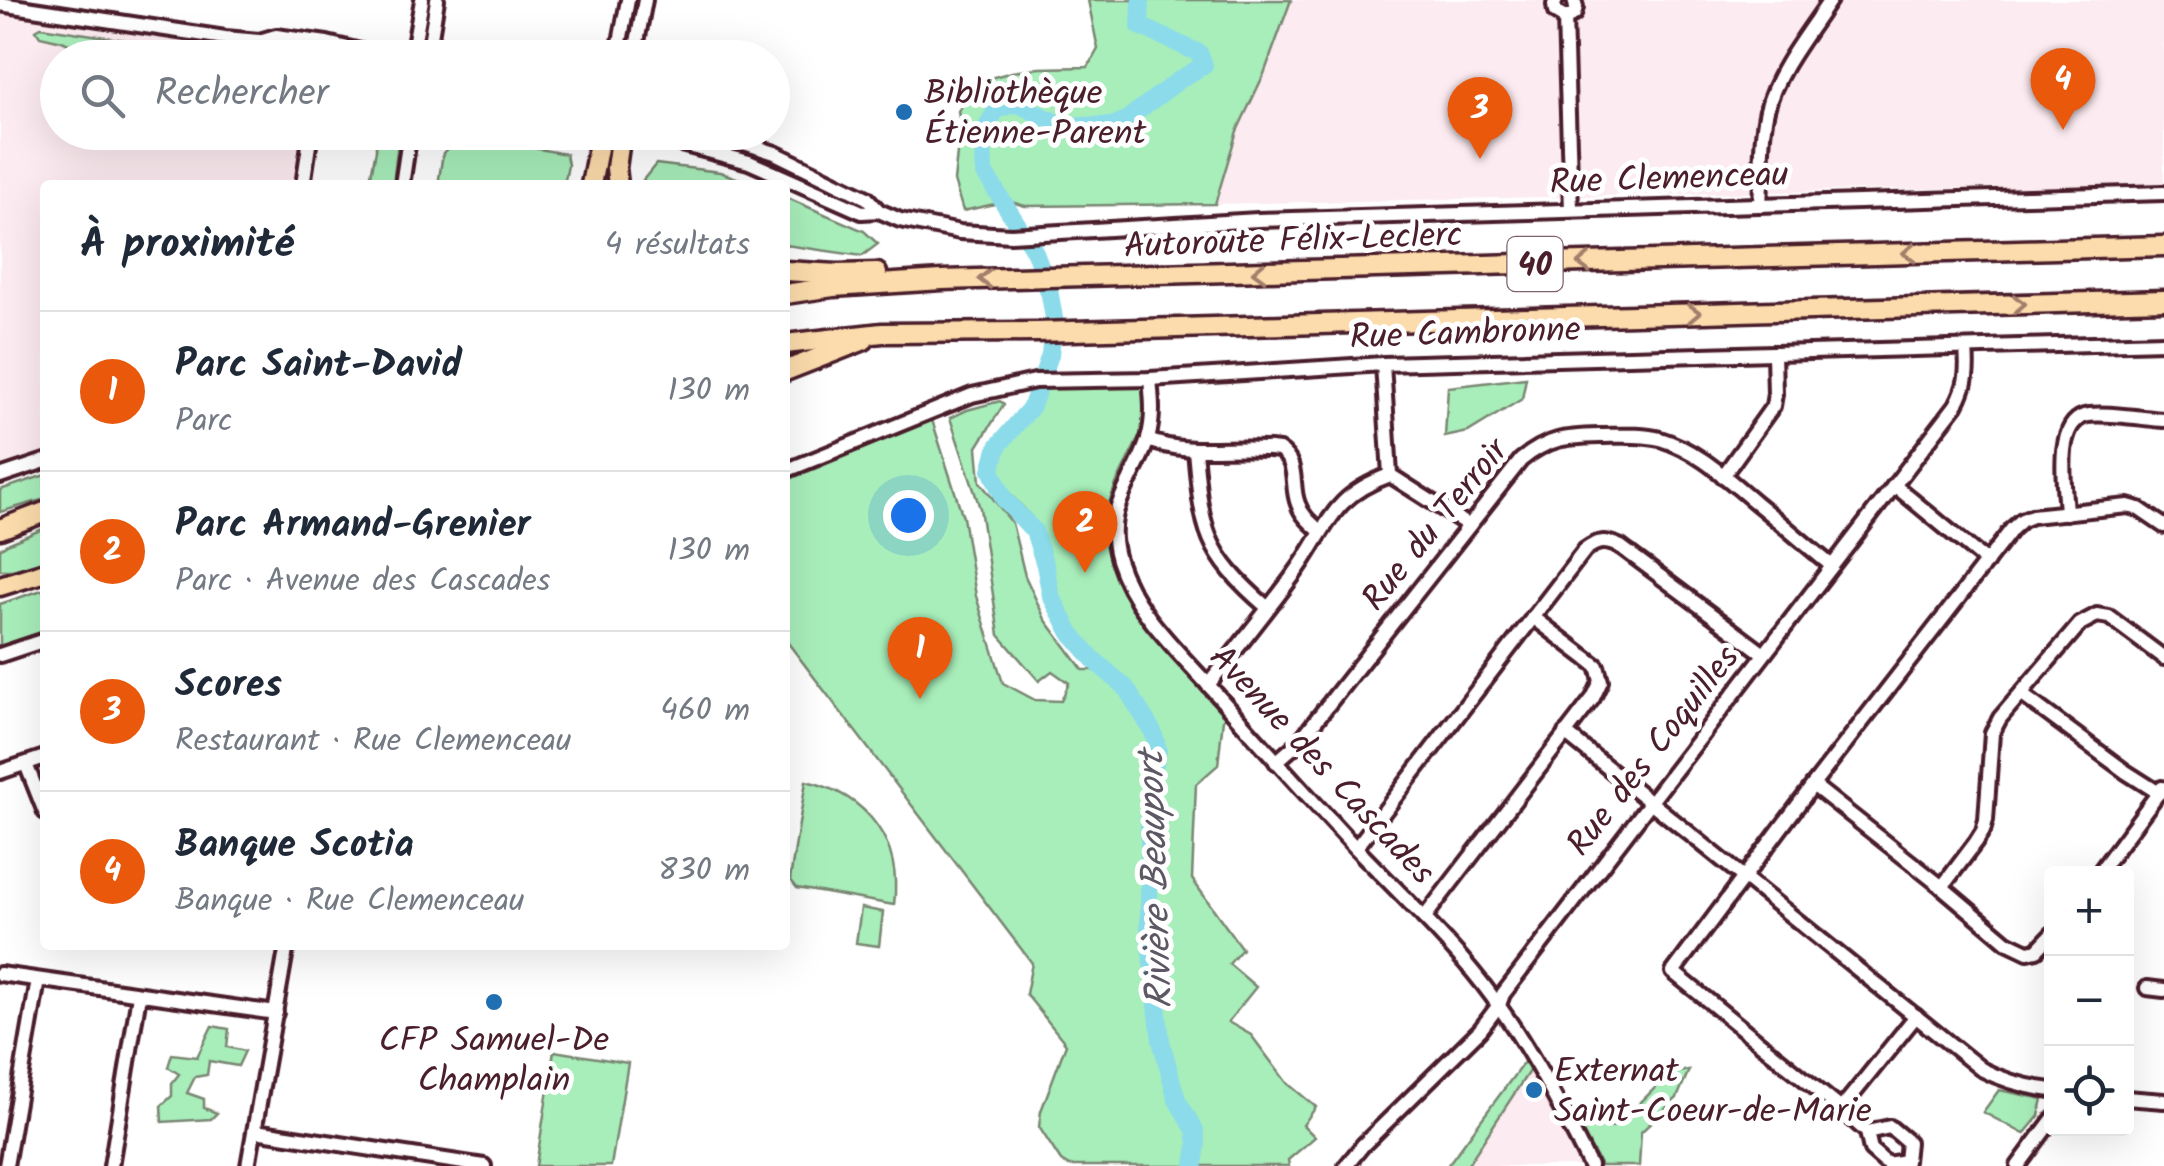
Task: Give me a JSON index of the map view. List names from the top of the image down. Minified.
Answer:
{"streets":{"highway":["Autoroute Félix-Leclerc","40"],"street":["Rue Clemenceau","Rue Cambronne","Rue du Terroir","Rue des Coquilles","Avenue des Cascades"]},"crossings":[["Rue Cambronne","Rue des Coquilles"],["Rue Cambronne","Avenue des Cascades"],["Rue du Terroir","Rue des Coquilles"],["Rue du Terroir","Avenue des Cascades"],["Rue des Coquilles","Avenue des Cascades"]],"water":["Rivière Beauport"],"places":["Bibliothèque Étienne-Parent","CFP Samuel-De Champlain","Externat Saint-Coeur-de-Marie"],"page":{"search":"Rechercher","pins":["4","3","2","1"],"heading":["À proximité","4 résultats"],"list":[{"mark":"1","name":"Parc Saint-David","note":"Parc","value":"130 m"},{"mark":"2","name":"Parc Armand-Grenier","note":"Parc · Avenue des Cascades","value":"130 m"},{"mark":"3","name":"Scores","note":"Restaurant · Rue Clemenceau","value":"460 m"},{"mark":"4","name":"Banque Scotia","note":"Banque · Rue Clemenceau","value":"830 m"}],"map_buttons":["+","−"]}}
